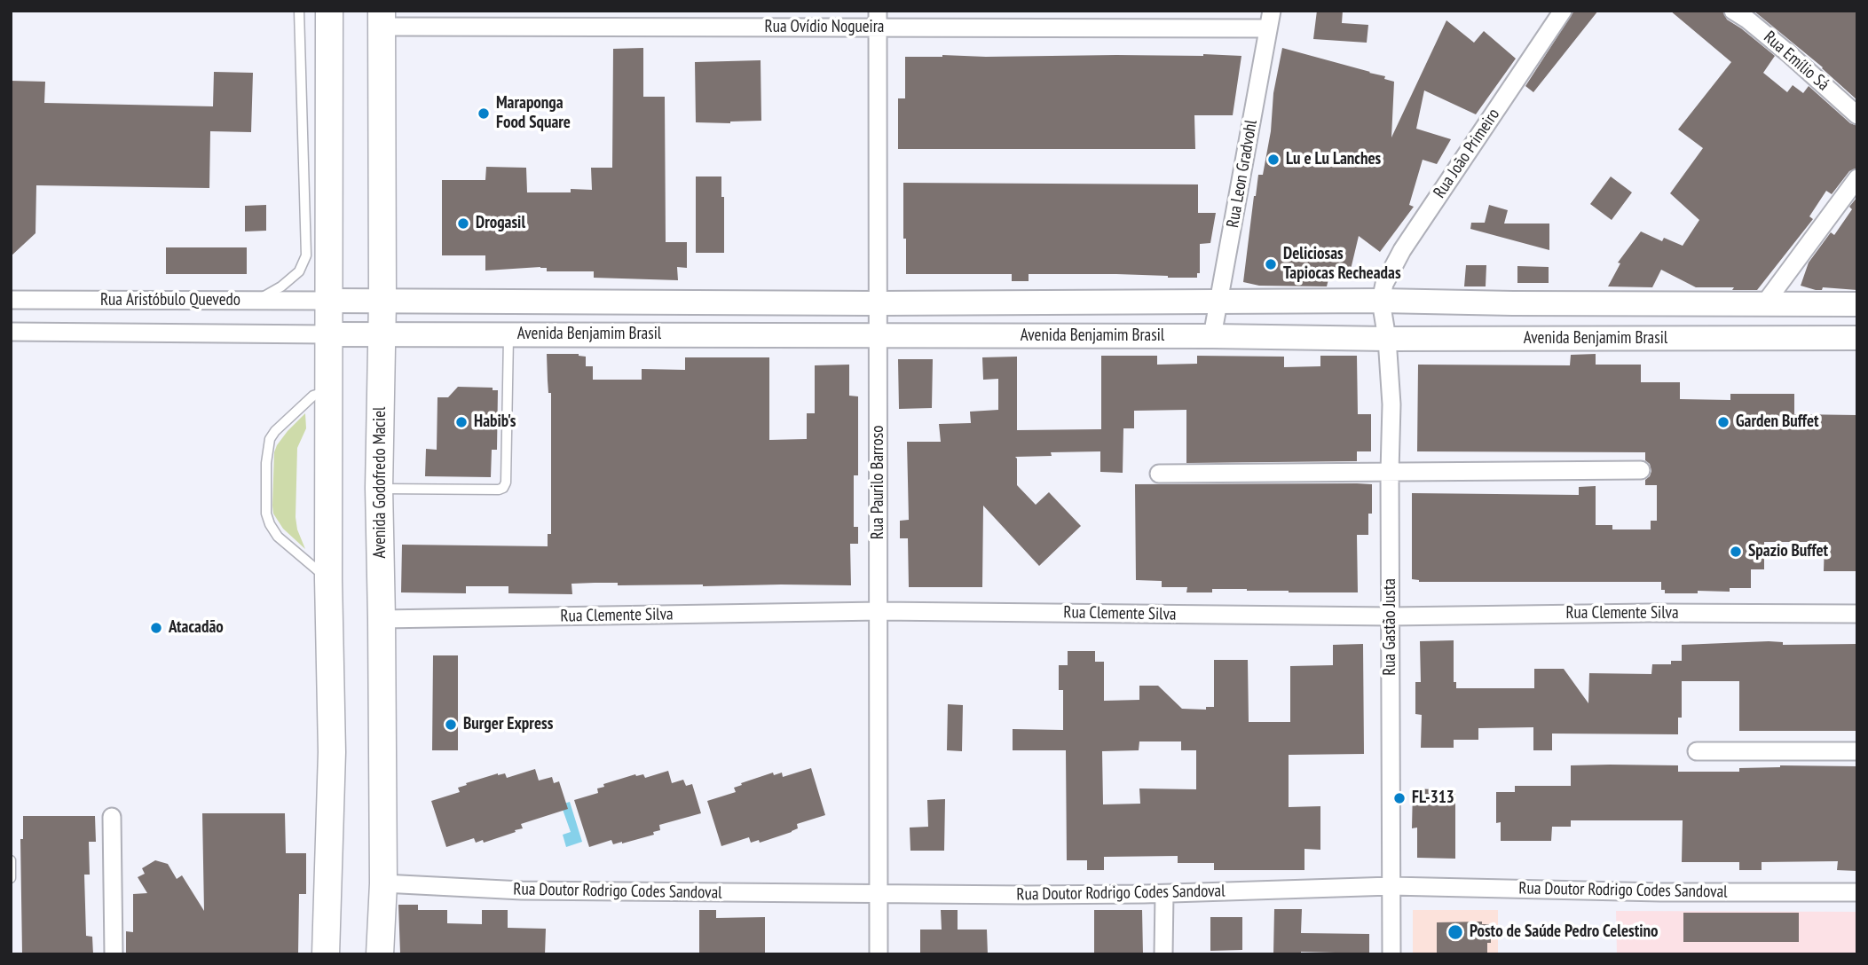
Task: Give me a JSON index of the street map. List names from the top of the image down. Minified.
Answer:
{"streets":{"main road":["Avenida Benjamim Brasil","Avenida Godofredo Maciel"],"street":["Rua Ovídio Nogueira","Rua Emílio Sá","Rua João Primeiro","Rua Leon Gradvohl","Rua Aristóbulo Quevedo","Rua Paurilo Barroso","Rua Clemente Silva","Rua Gastão Justa","Rua Doutor Rodrigo Codes Sandoval"]},"crossings":[["Rua Ovídio Nogueira","Rua Leon Gradvohl"],["Rua Ovídio Nogueira","Avenida Godofredo Maciel"],["Rua Ovídio Nogueira","Rua Paurilo Barroso"],["Rua João Primeiro","Avenida Benjamim Brasil"],["Rua João Primeiro","Rua Gastão Justa"],["Rua Leon Gradvohl","Avenida Benjamim Brasil"],["Rua Aristóbulo Quevedo","Avenida Benjamim Brasil"],["Avenida Benjamim Brasil","Avenida Godofredo Maciel"],["Avenida Benjamim Brasil","Rua Paurilo Barroso"],["Avenida Benjamim Brasil","Rua Gastão Justa"],["Avenida Godofredo Maciel","Rua Clemente Silva"],["Avenida Godofredo Maciel","Rua Doutor Rodrigo Codes Sandoval"],["Rua Paurilo Barroso","Rua Clemente Silva"],["Rua Paurilo Barroso","Rua Doutor Rodrigo Codes Sandoval"],["Rua Clemente Silva","Rua Gastão Justa"],["Rua Gastão Justa","Rua Doutor Rodrigo Codes Sandoval"]],"places":["Maraponga Food Square","Lu e Lu Lanches","Drogasil","Deliciosas Tapiocas Recheadas","Habib's","Garden Buffet","Spazio Buffet","Atacadão","Burger Express","FL-313","Posto de Saúde Pedro Celestino"]}
